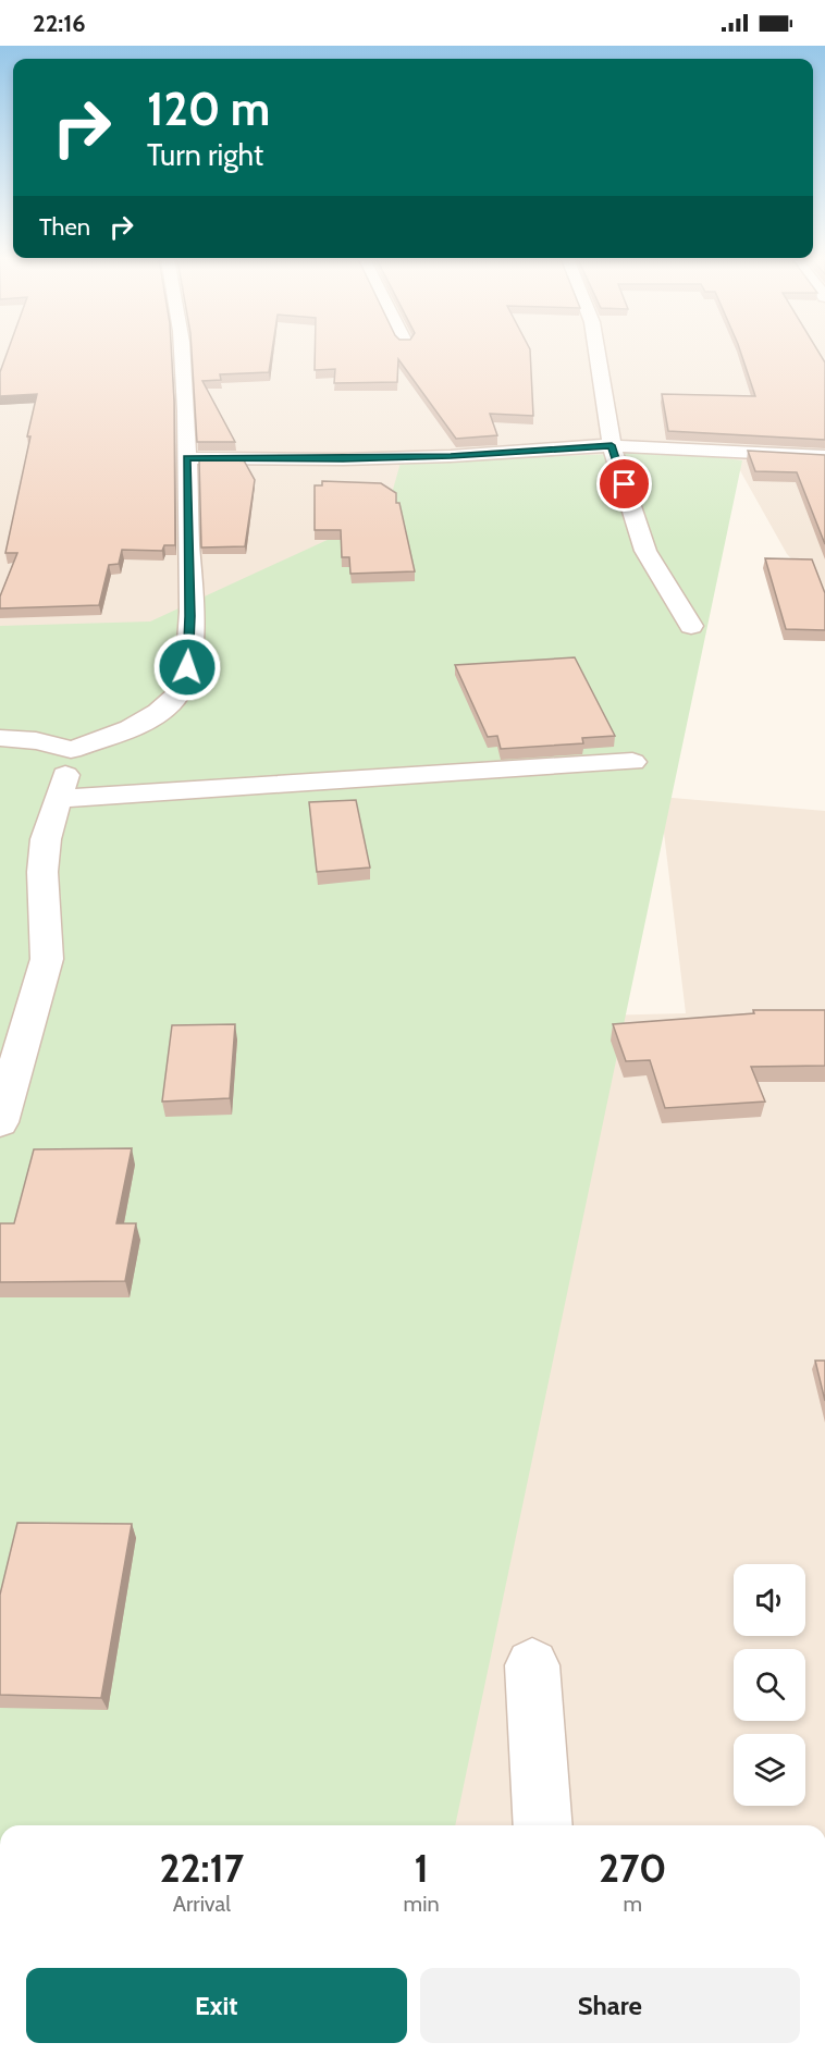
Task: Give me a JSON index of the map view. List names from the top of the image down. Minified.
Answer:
{"page":{"status":"22:16","turn":["120 m","Turn right"],"then":"Then","eta":["22:17","Arrival","1","min","270","m"],"buttons":["Exit","Share"]}}
